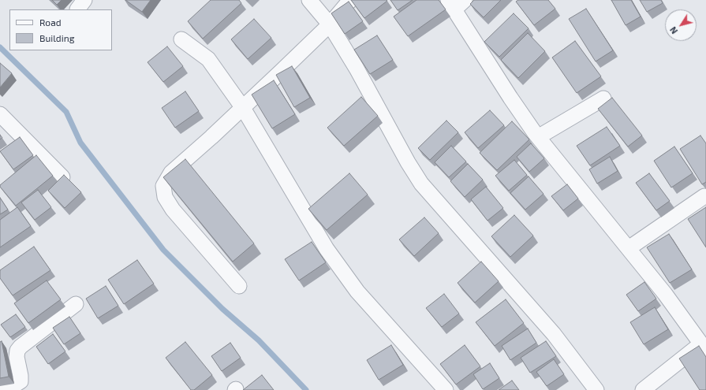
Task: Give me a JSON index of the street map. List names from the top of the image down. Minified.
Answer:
{"legend":["Road","Building"],"north":"bottom left"}
